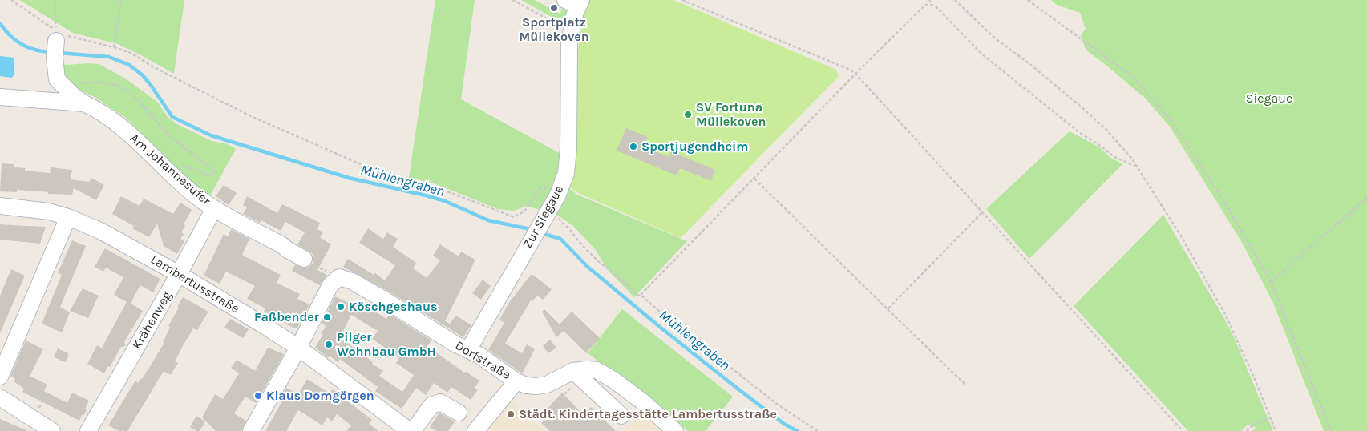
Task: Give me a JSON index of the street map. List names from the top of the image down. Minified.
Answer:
{"streets":{"street":["Am Johannesufer","Zur Siegaue","Lambertusstraße","Krähenweg","Dorfstraße"]},"crossings":[["Am Johannesufer","Krähenweg"],["Zur Siegaue","Dorfstraße"],["Lambertusstraße","Krähenweg"],["Lambertusstraße","Dorfstraße"]],"water":["Mühlengraben"],"parks":["Siegaue"],"places":["Sportplatz Müllekoven","SV Fortuna Müllekoven","Sportjugendheim","Köschgeshaus","Faßbender","Pilger Wohnbau GmbH","Klaus Domgörgen","Städt. Kindertagesstätte Lambertusstraße"]}
